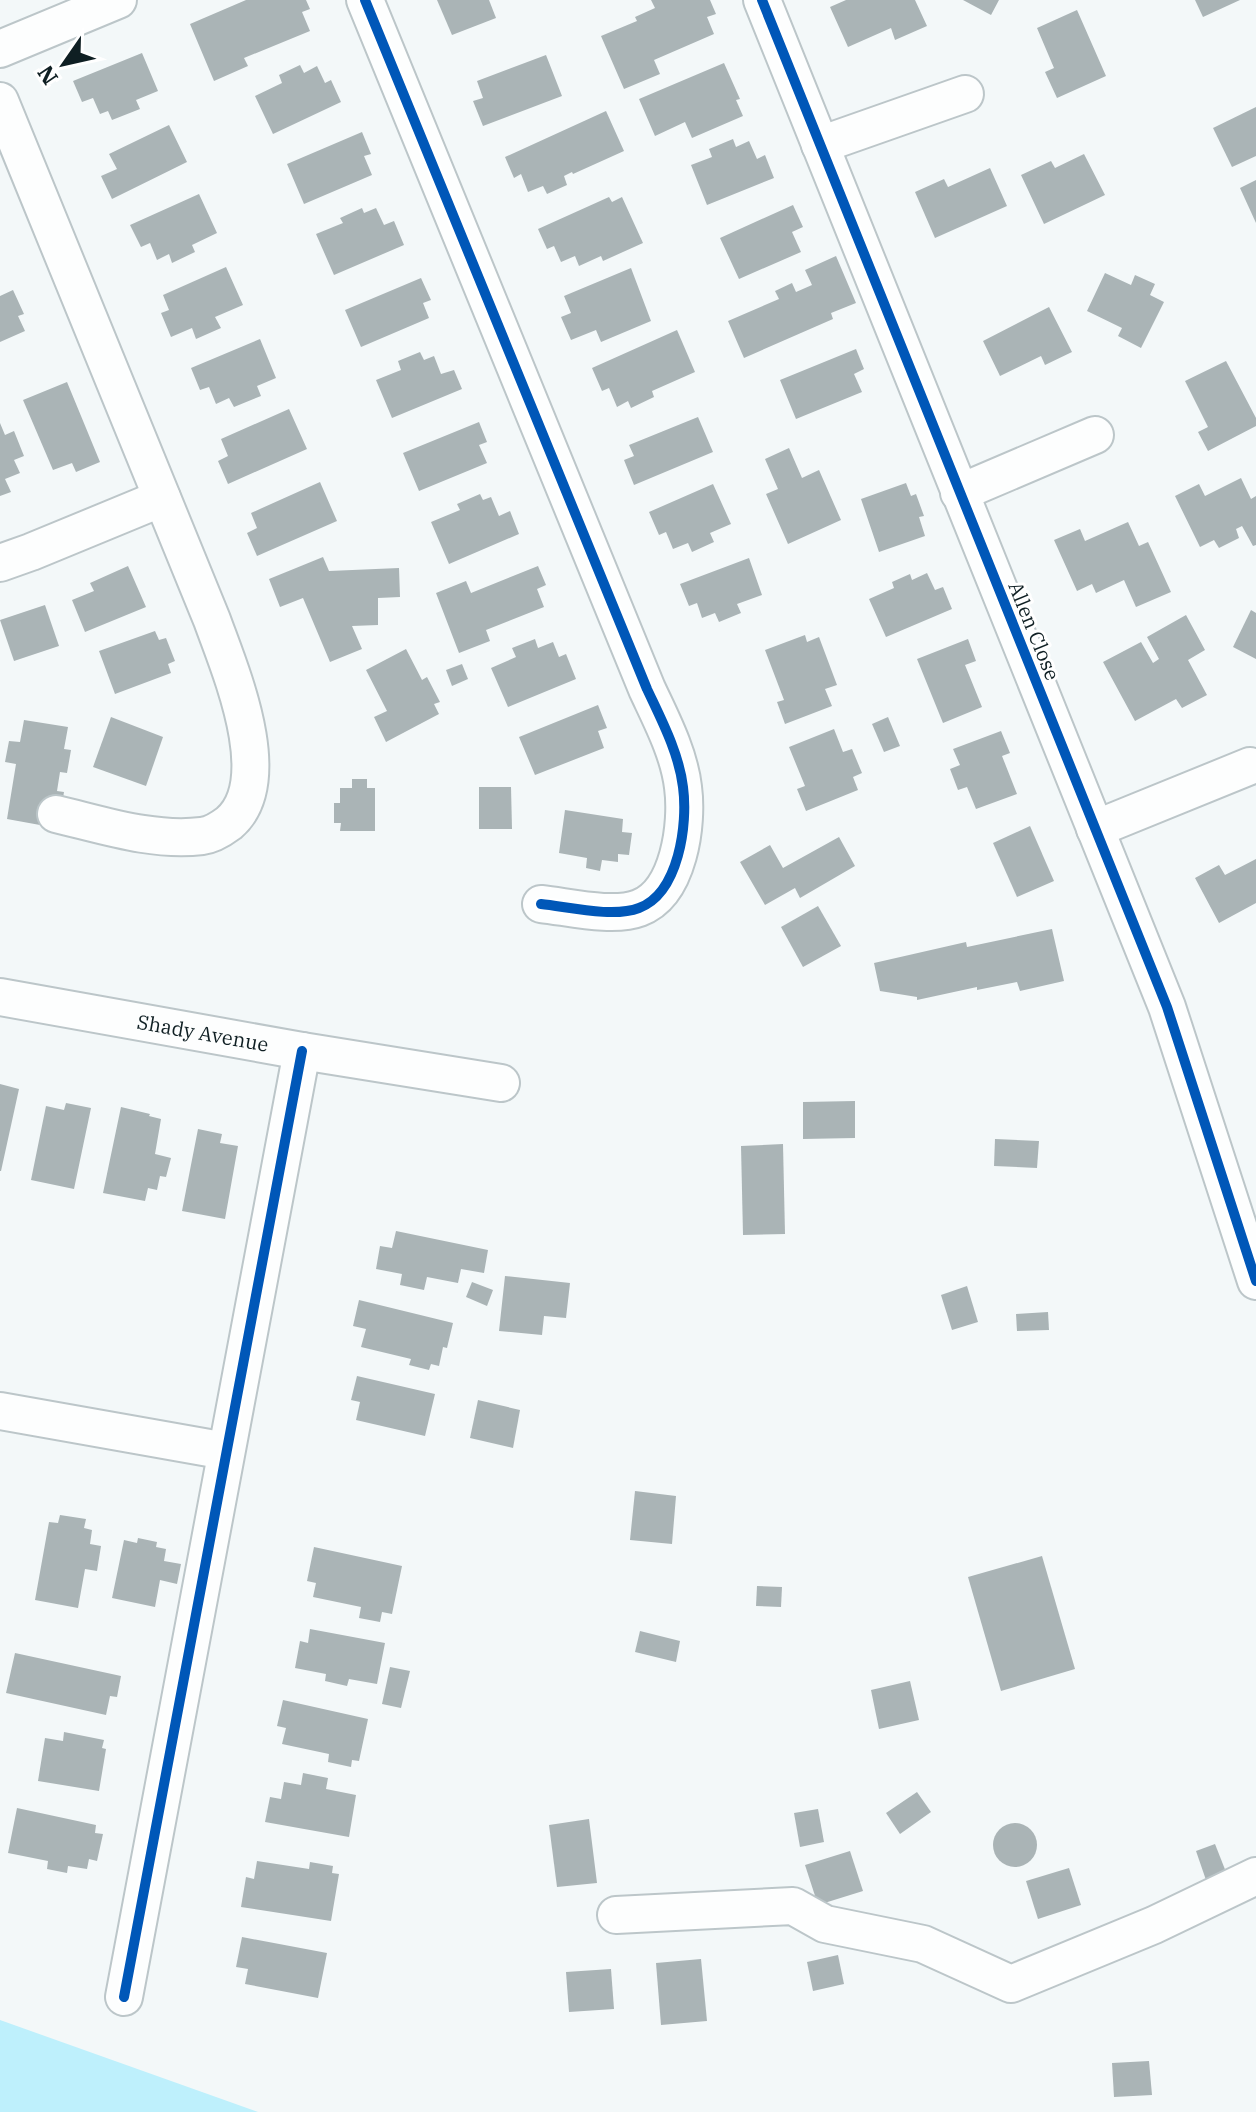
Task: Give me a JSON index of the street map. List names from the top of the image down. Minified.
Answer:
{"streets":{"street":["Allen Close","Shady Avenue"]},"north":"bottom left"}
